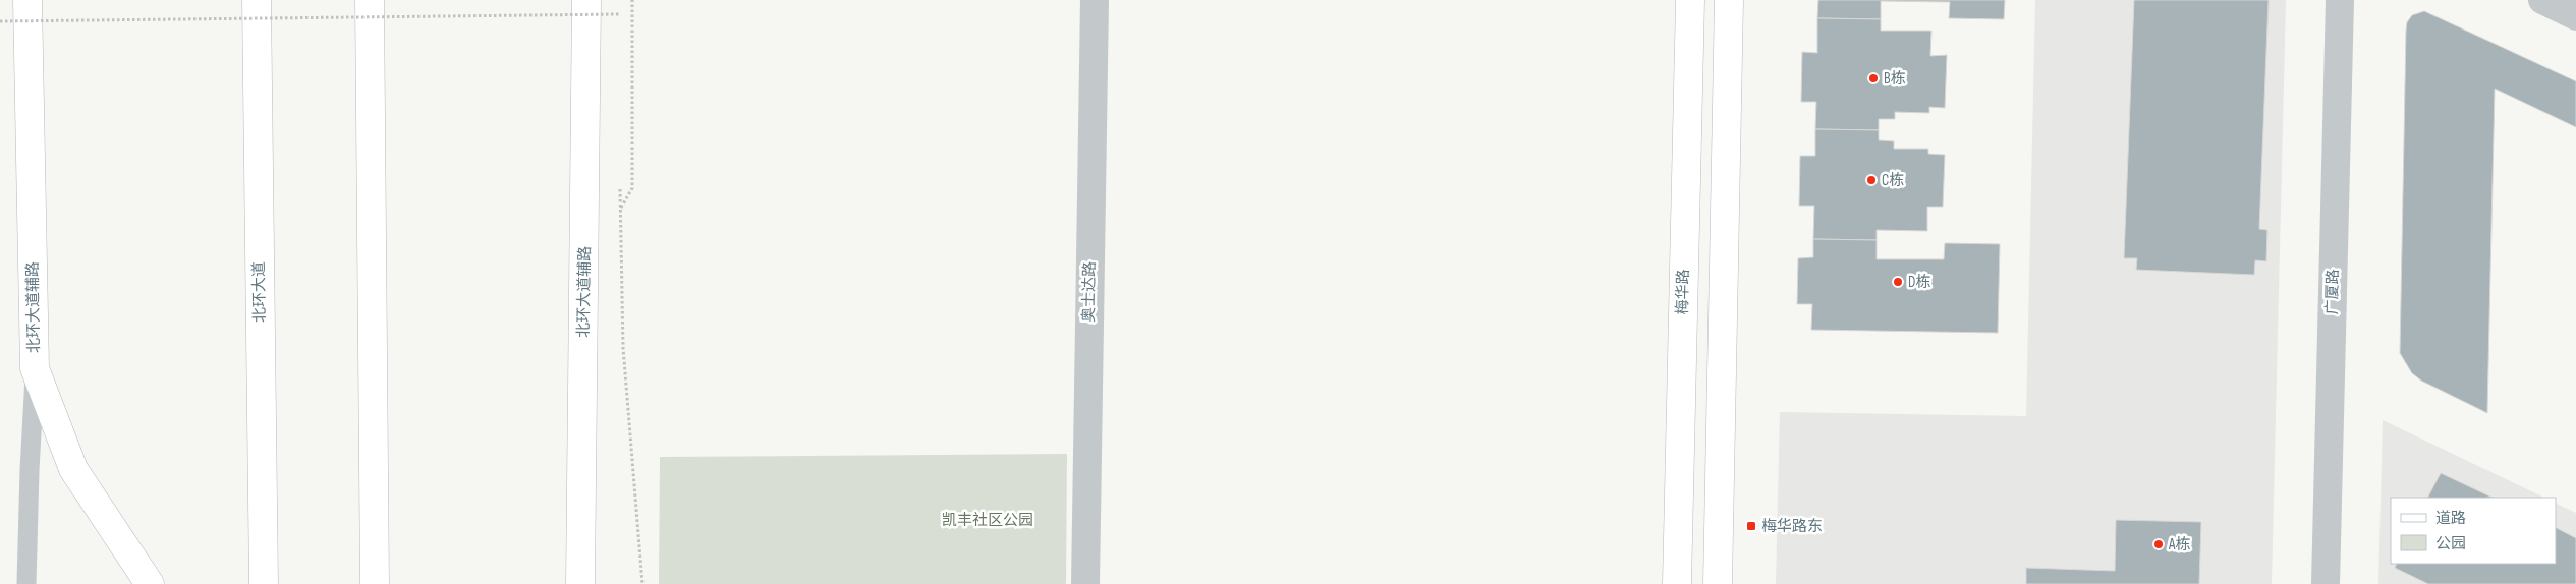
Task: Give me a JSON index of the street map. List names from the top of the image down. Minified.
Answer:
{"streets":{"main road":["北环大道","北环大道辅路","梅华路"],"street":["奥士达路","广厦路"]},"parks":["凯丰社区公园"],"places":{"other":["B栋","C栋","D栋","A栋"],"transit":["梅华路东"]},"legend":["道路","公园"]}
